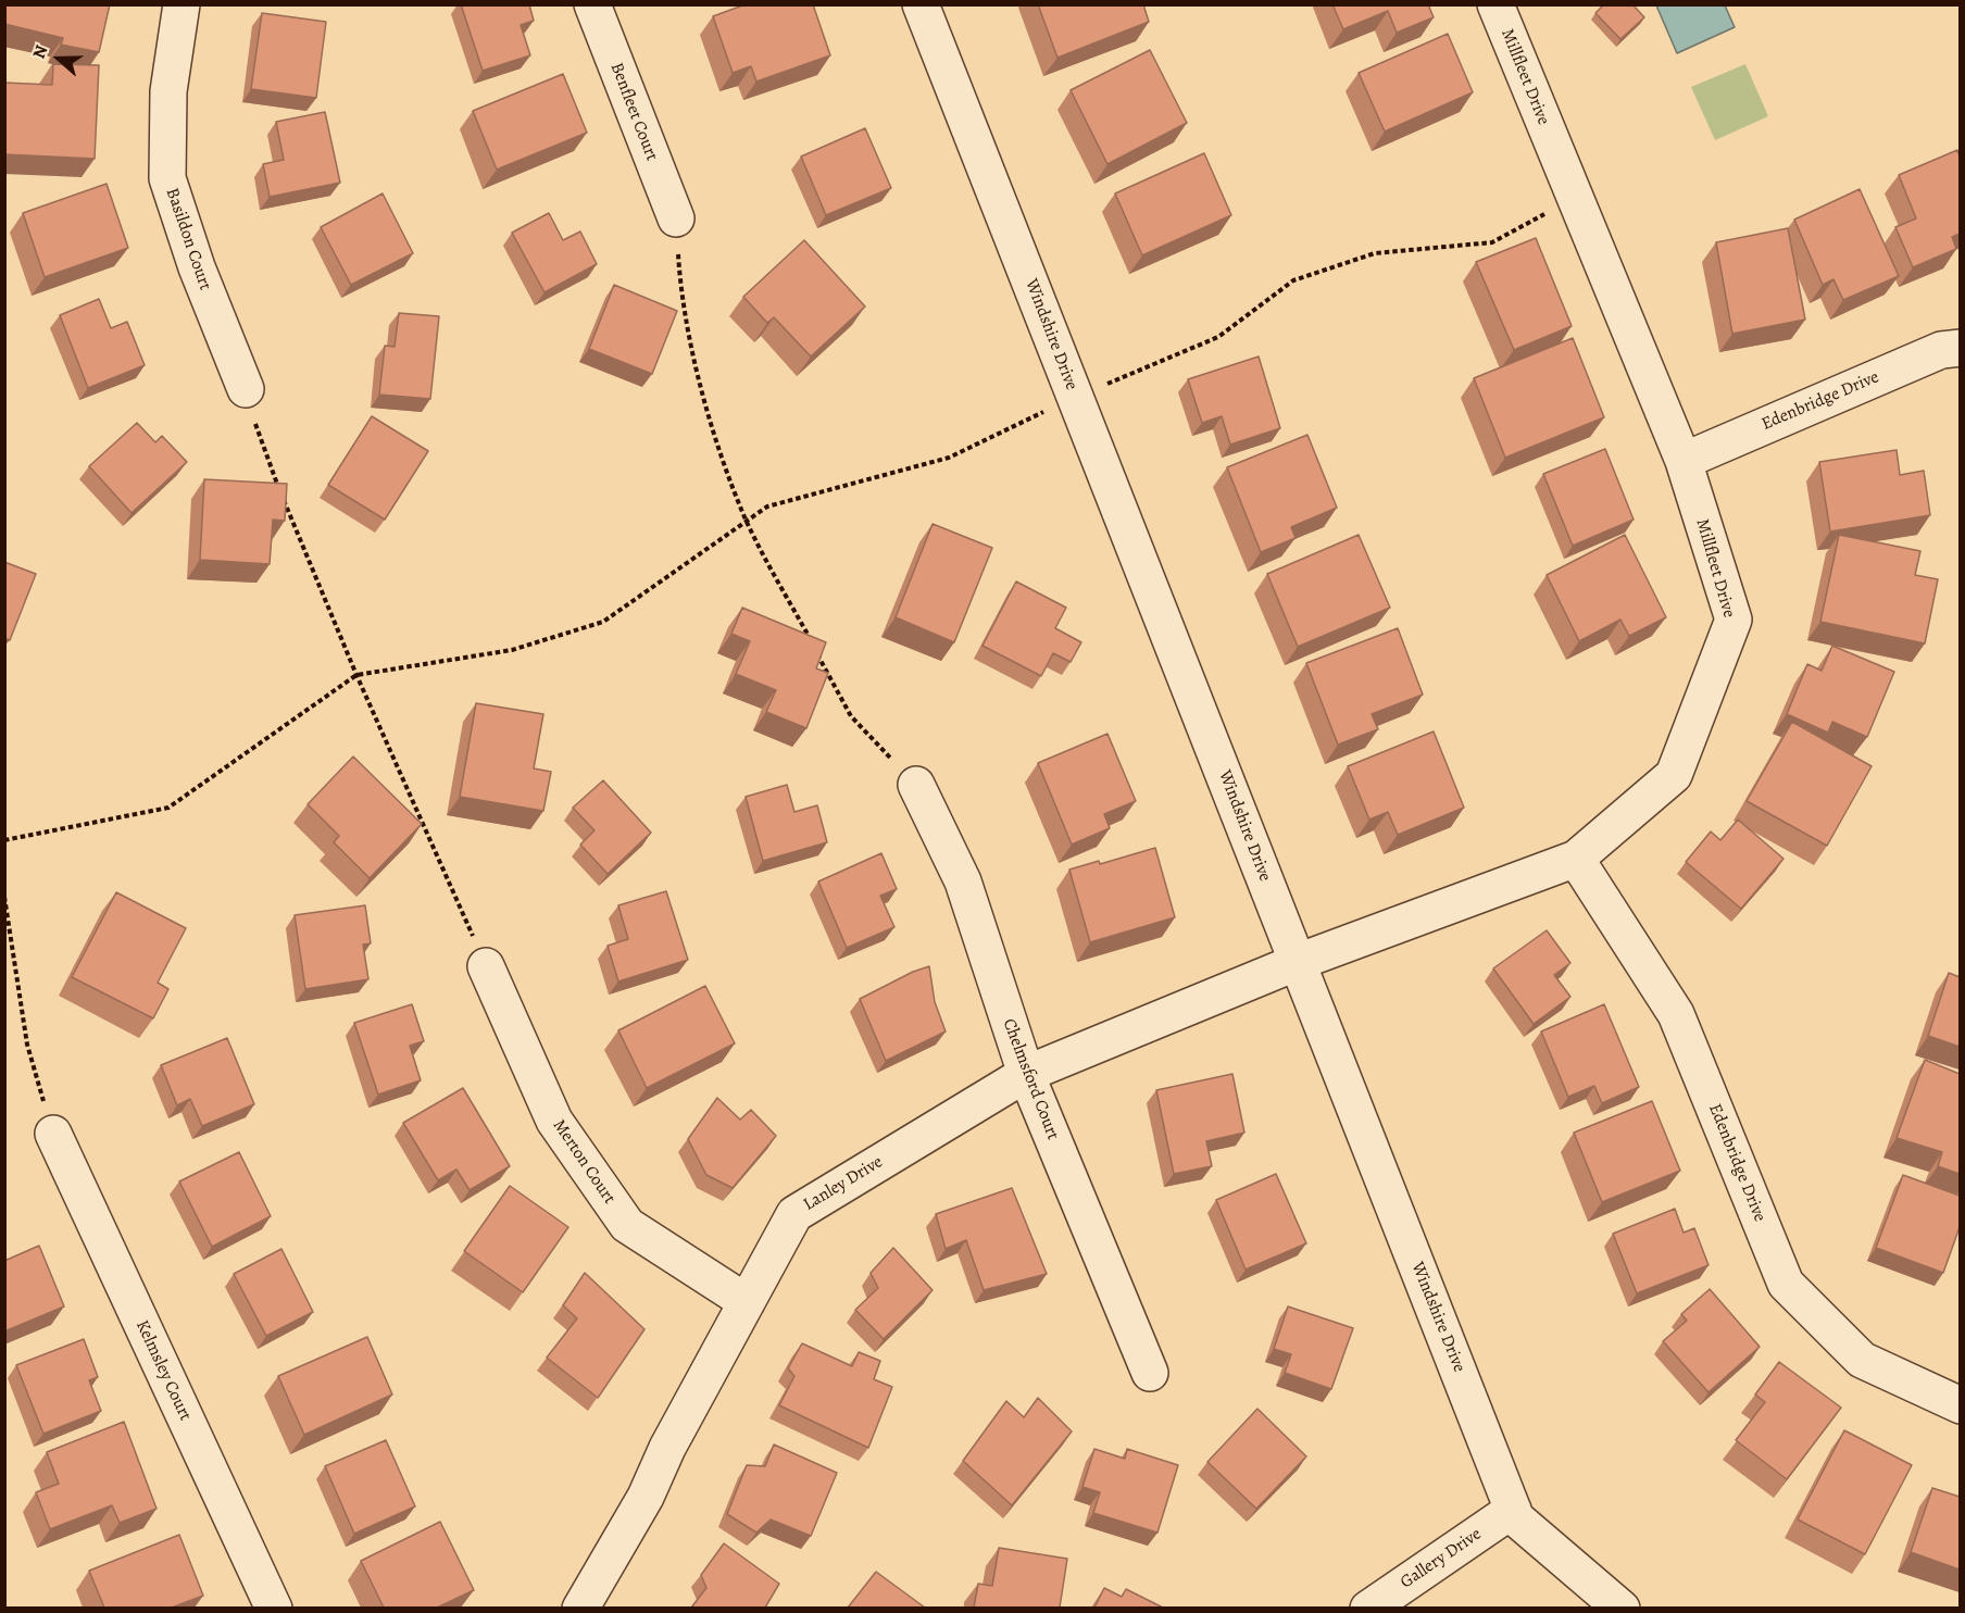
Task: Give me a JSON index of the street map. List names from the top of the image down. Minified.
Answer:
{"streets":{"street":["Millfleet Drive","Benfleet Court","Basildon Court","Windshire Drive","Edenbridge Drive","Chelmsford Court","Merton Court","Lanley Drive","Kelmsley Court","Gallery Drive"]},"crossings":[["Millfleet Drive","Windshire Drive"],["Millfleet Drive","Edenbridge Drive"],["Millfleet Drive","Lanley Drive"],["Windshire Drive","Lanley Drive"],["Windshire Drive","Gallery Drive"],["Chelmsford Court","Lanley Drive"],["Merton Court","Lanley Drive"]],"north":"left"}
